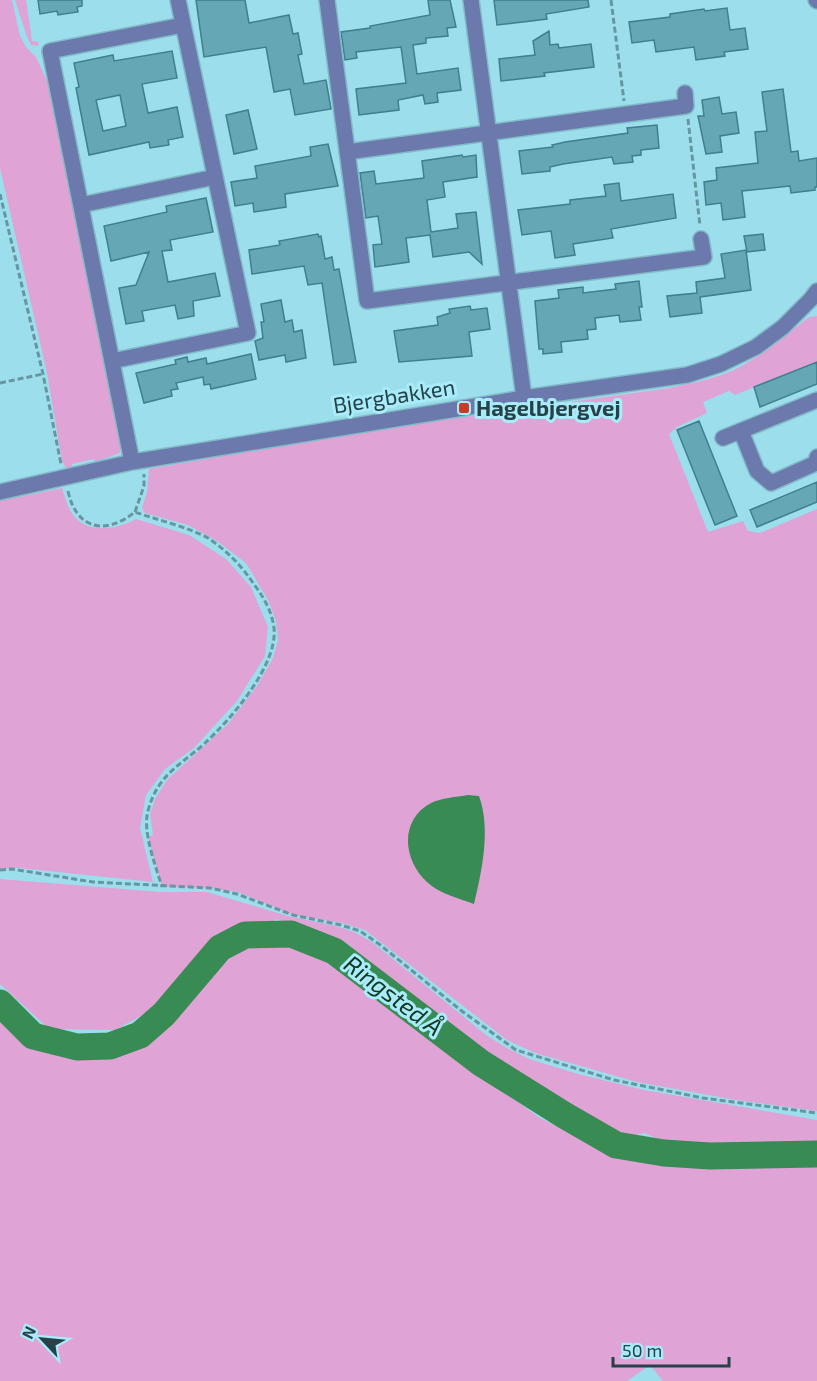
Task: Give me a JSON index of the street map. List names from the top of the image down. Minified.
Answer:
{"streets":{"street":["Bjergbakken"]},"water":["Ringsted Å"],"places":{"transit":["Hagelbjergvej"]},"scale_bar":"50 m","north":"top left"}
